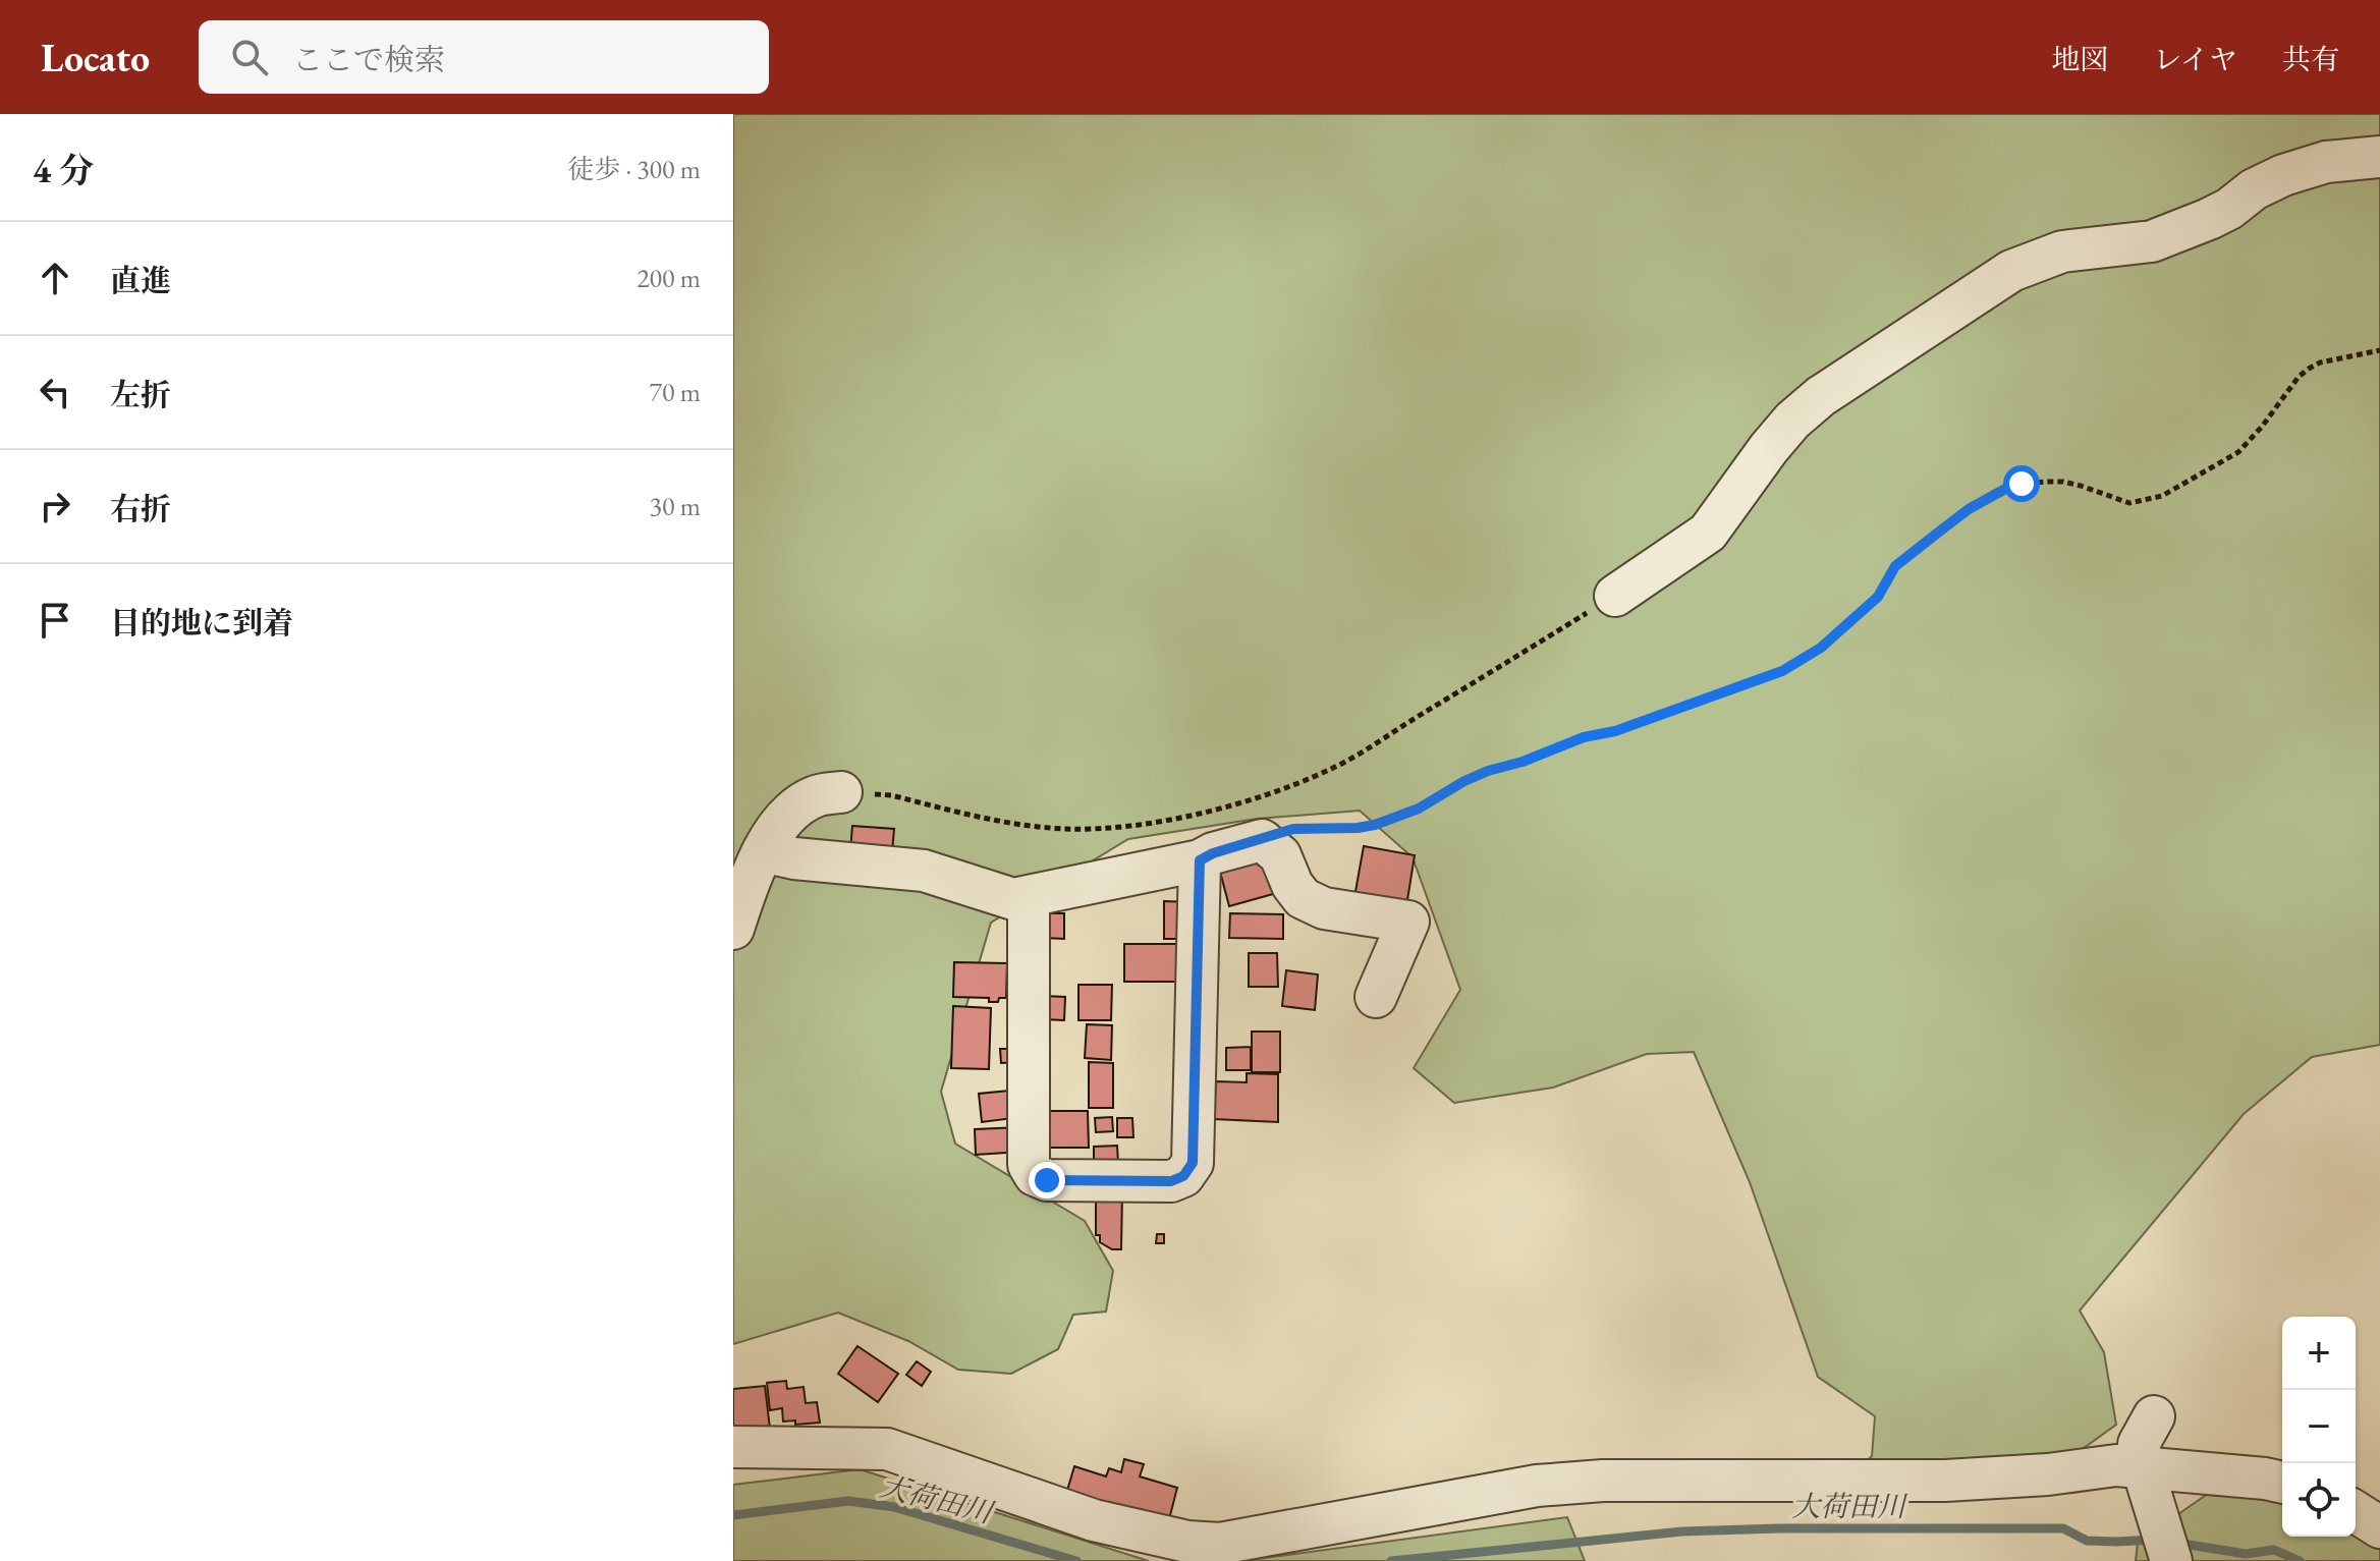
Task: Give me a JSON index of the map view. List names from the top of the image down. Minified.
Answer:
{"water":["大荷田川"],"page":{"header":"Locato","search":"ここで検索","nav":["地図","レイヤ","共有"],"heading":["4 分","徒歩 · 300 m"],"list":[["直進","200 m"],["左折","70 m"],["右折","30 m"],"目的地に到着"],"map_buttons":["+","−"]}}
